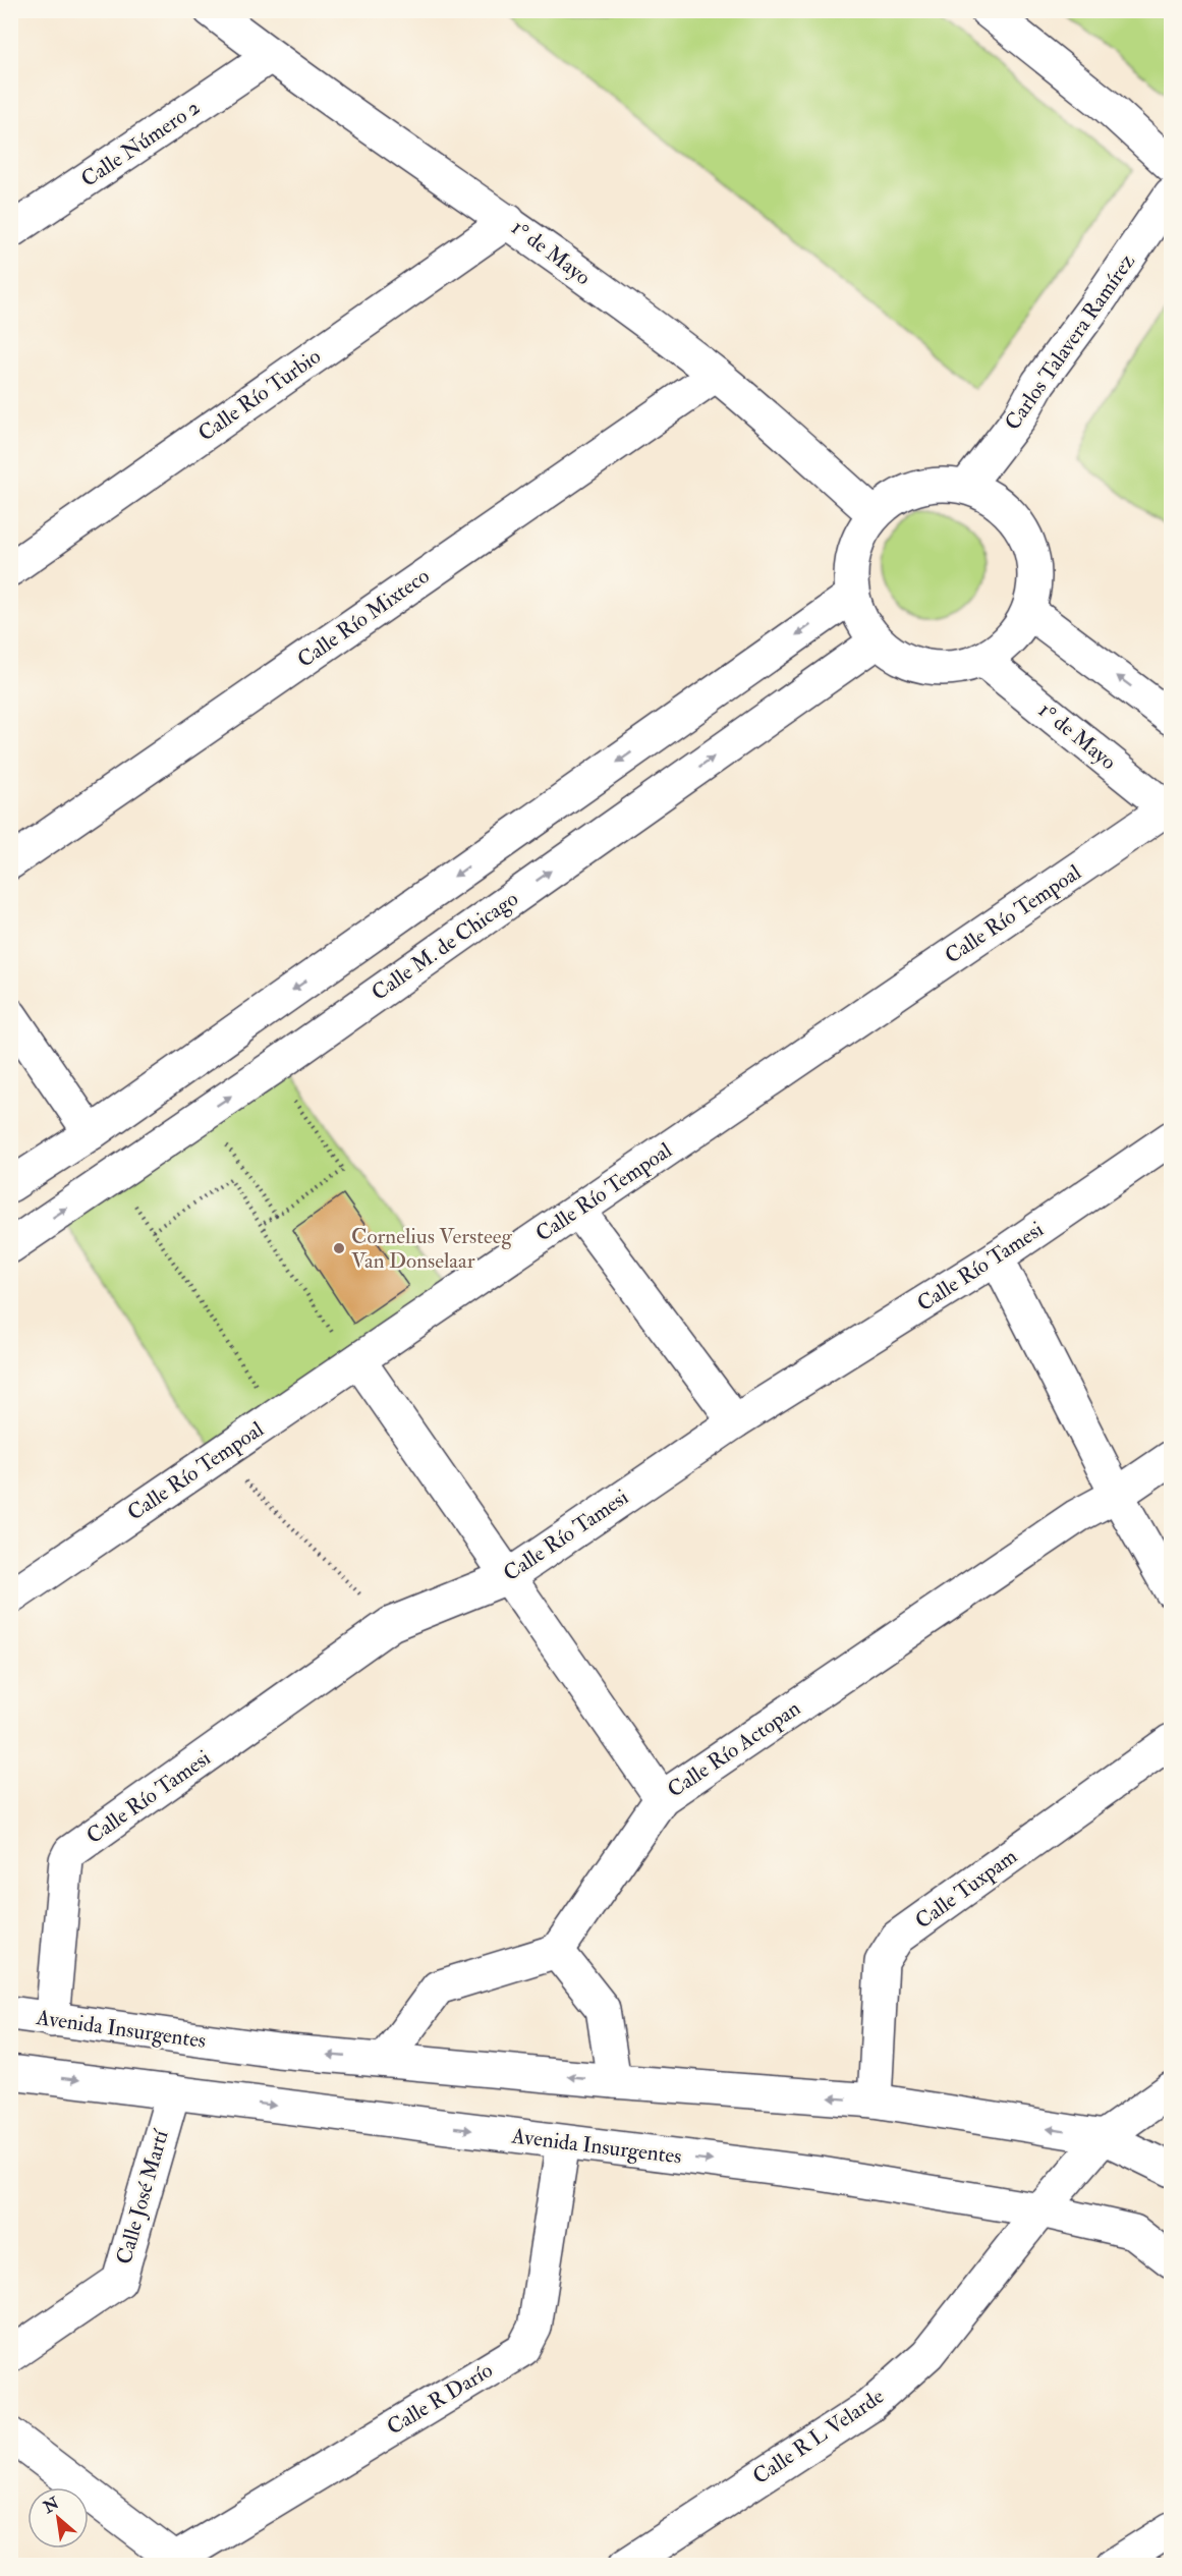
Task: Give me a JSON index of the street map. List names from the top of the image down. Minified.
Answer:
{"streets":{"street":["Calle Número 2","1° de Mayo","Carlos Talavera Ramírez","Calle Río Turbio","Calle Río Mixteco","Calle Río Tempoal","Calle M. de Chicago","Calle Río Tamesi","Calle Río Actopan","Calle Tuxpam","Avenida Insurgentes","Calle José Martí","Calle R Darío","Calle R L Velarde"]},"crossings":[["Calle Número 2","1° de Mayo"],["1° de Mayo","Carlos Talavera Ramírez"],["1° de Mayo","Calle Río Turbio"],["1° de Mayo","Calle Río Mixteco"],["1° de Mayo","Calle Río Tempoal"],["1° de Mayo","Calle M. de Chicago"],["Carlos Talavera Ramírez","Calle M. de Chicago"],["Calle Río Tamesi","Avenida Insurgentes"],["Calle Tuxpam","Avenida Insurgentes"],["Avenida Insurgentes","Calle José Martí"],["Avenida Insurgentes","Calle R Darío"],["Avenida Insurgentes","Calle R L Velarde"]],"places":["Cornelius Versteeg Van Donselaar"],"north":"top left"}
